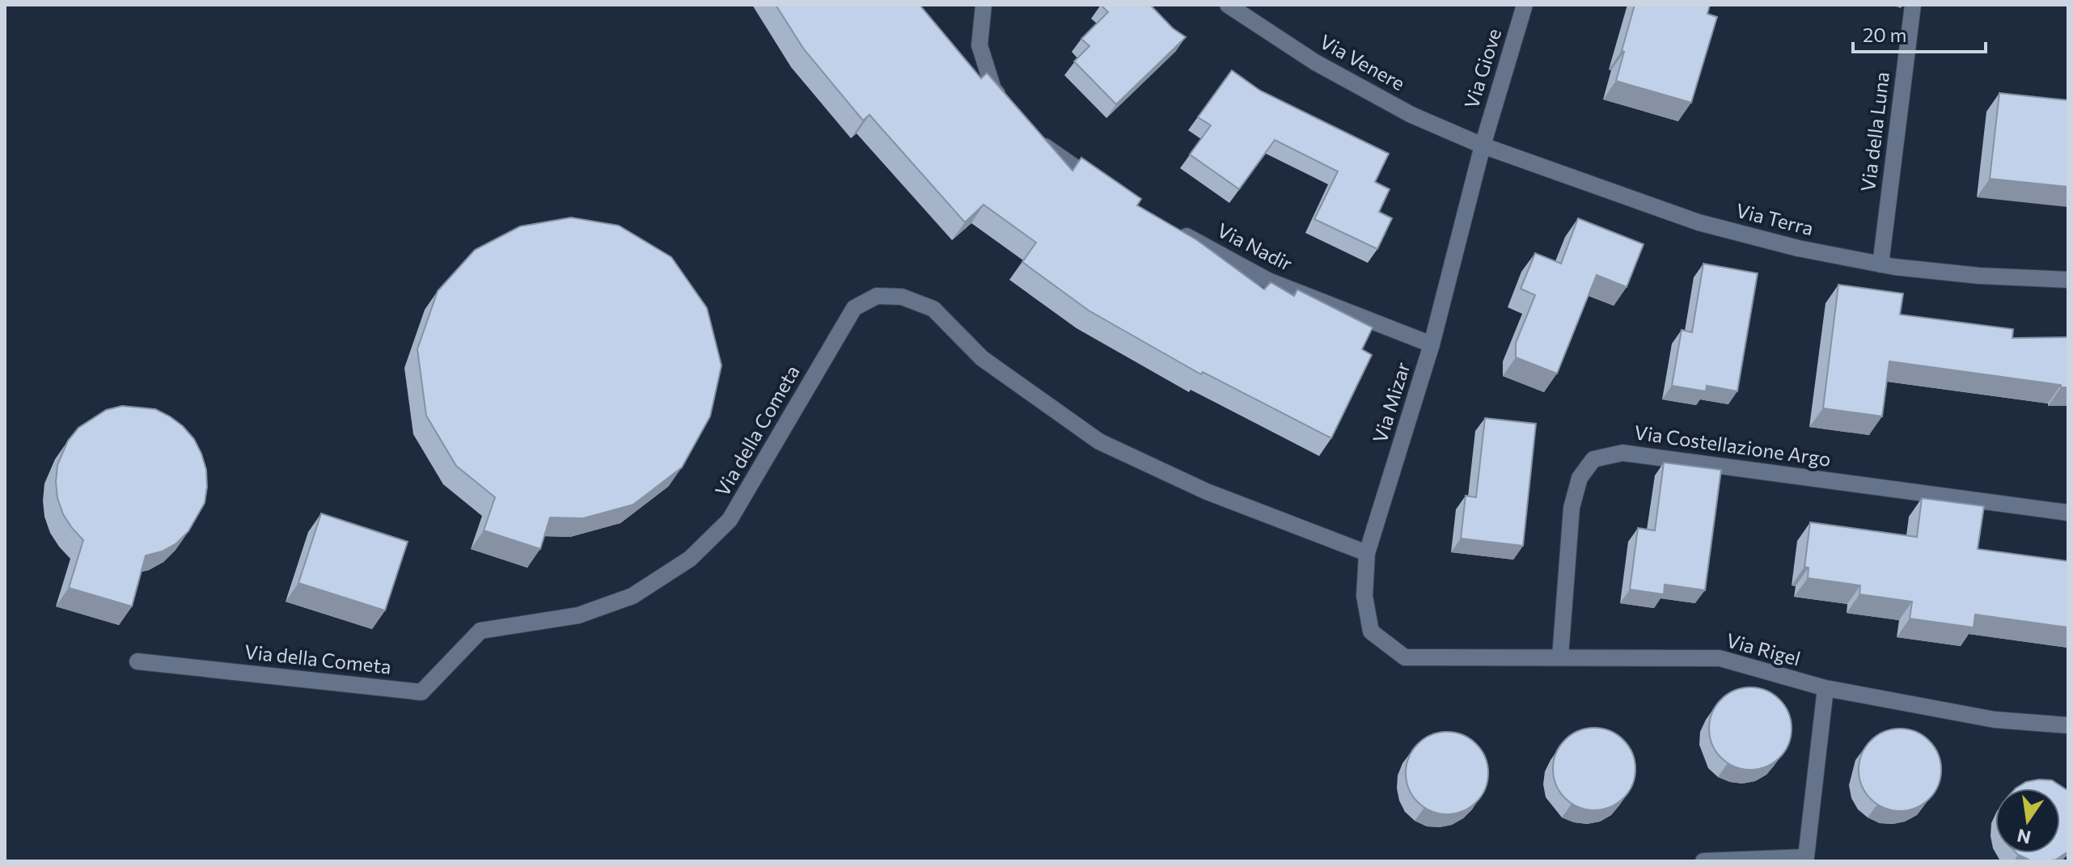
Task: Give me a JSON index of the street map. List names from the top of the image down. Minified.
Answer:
{"streets":{"street":["Via Venere","Via Giove","Via della Luna","Via Terra","Via Nadir","Via Mizar","Via della Cometa","Via Costellazione Argo","Via Rigel"]},"crossings":[["Via Venere","Via Giove"],["Via Venere","Via Terra"],["Via Venere","Via Mizar"],["Via Giove","Via Terra"],["Via Giove","Via Mizar"],["Via della Luna","Via Terra"],["Via Terra","Via Mizar"],["Via Nadir","Via Mizar"],["Via Mizar","Via della Cometa"],["Via Mizar","Via Rigel"],["Via Costellazione Argo","Via Rigel"]],"scale_bar":"20 m","north":"bottom"}
